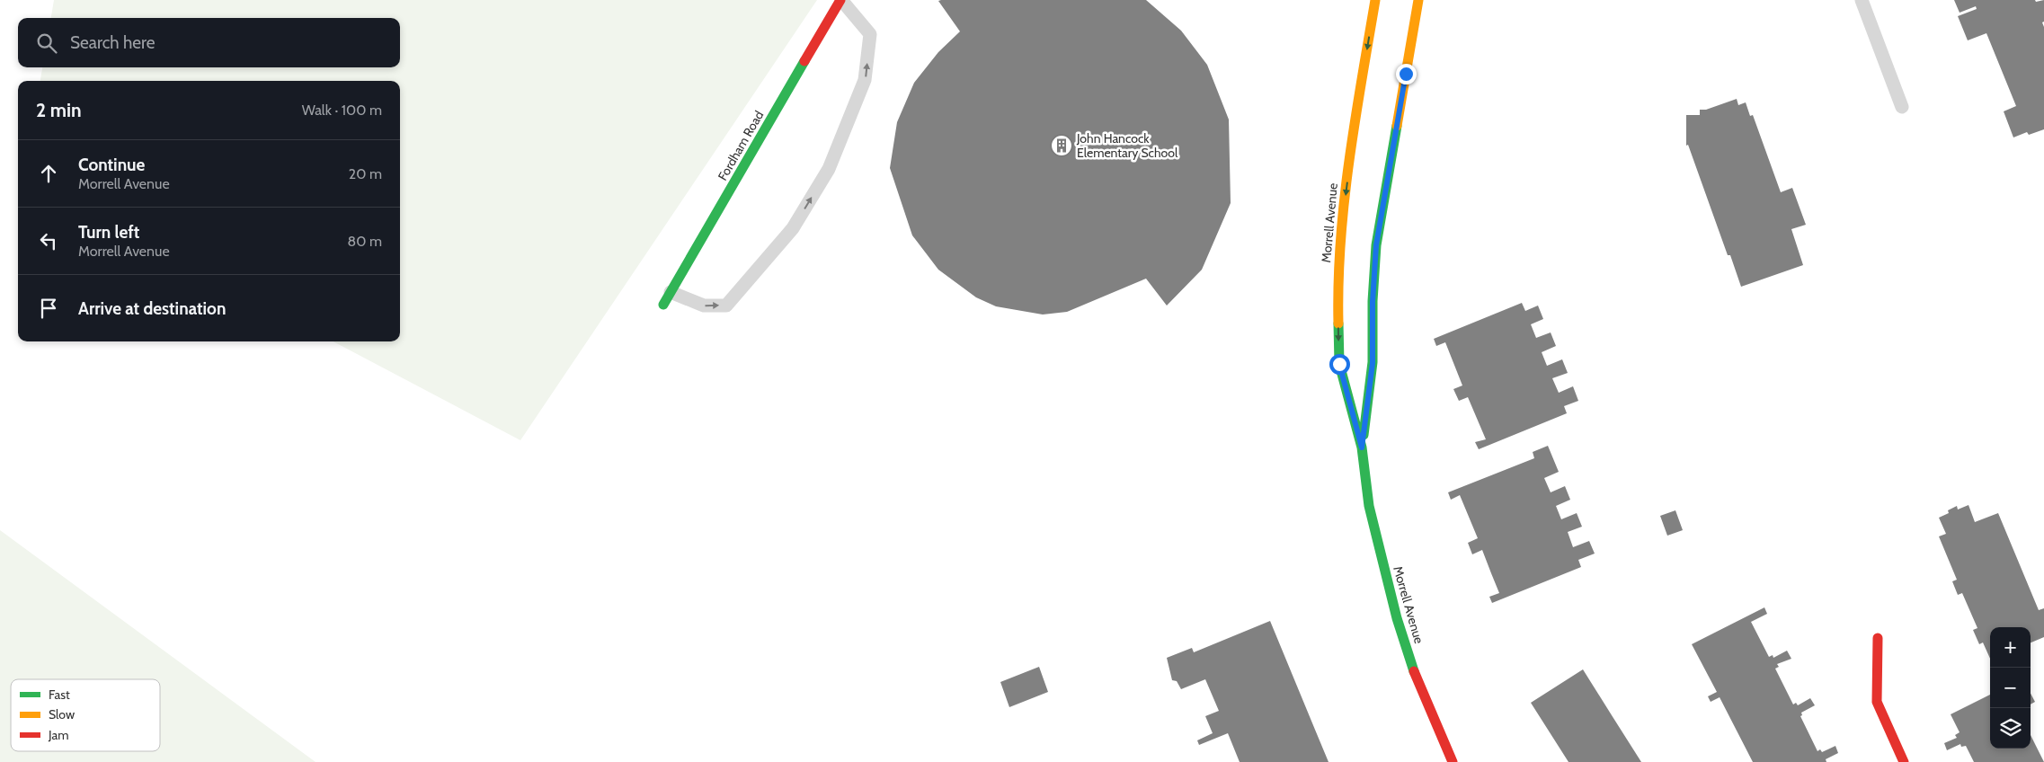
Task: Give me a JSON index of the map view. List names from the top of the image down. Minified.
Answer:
{"streets":{"street":["Fordham Road","Morrell Avenue"]},"places":{"building":["John Hancock Elementary School"]},"legend":["Fast","Slow","Jam"],"page":{"search":"Search here","heading":["2 min","Walk · 100 m"],"list":[["Continue","Morrell Avenue","20 m"],["Turn left","Morrell Avenue","80 m"],"Arrive at destination"],"map_buttons":["+","−"]}}
